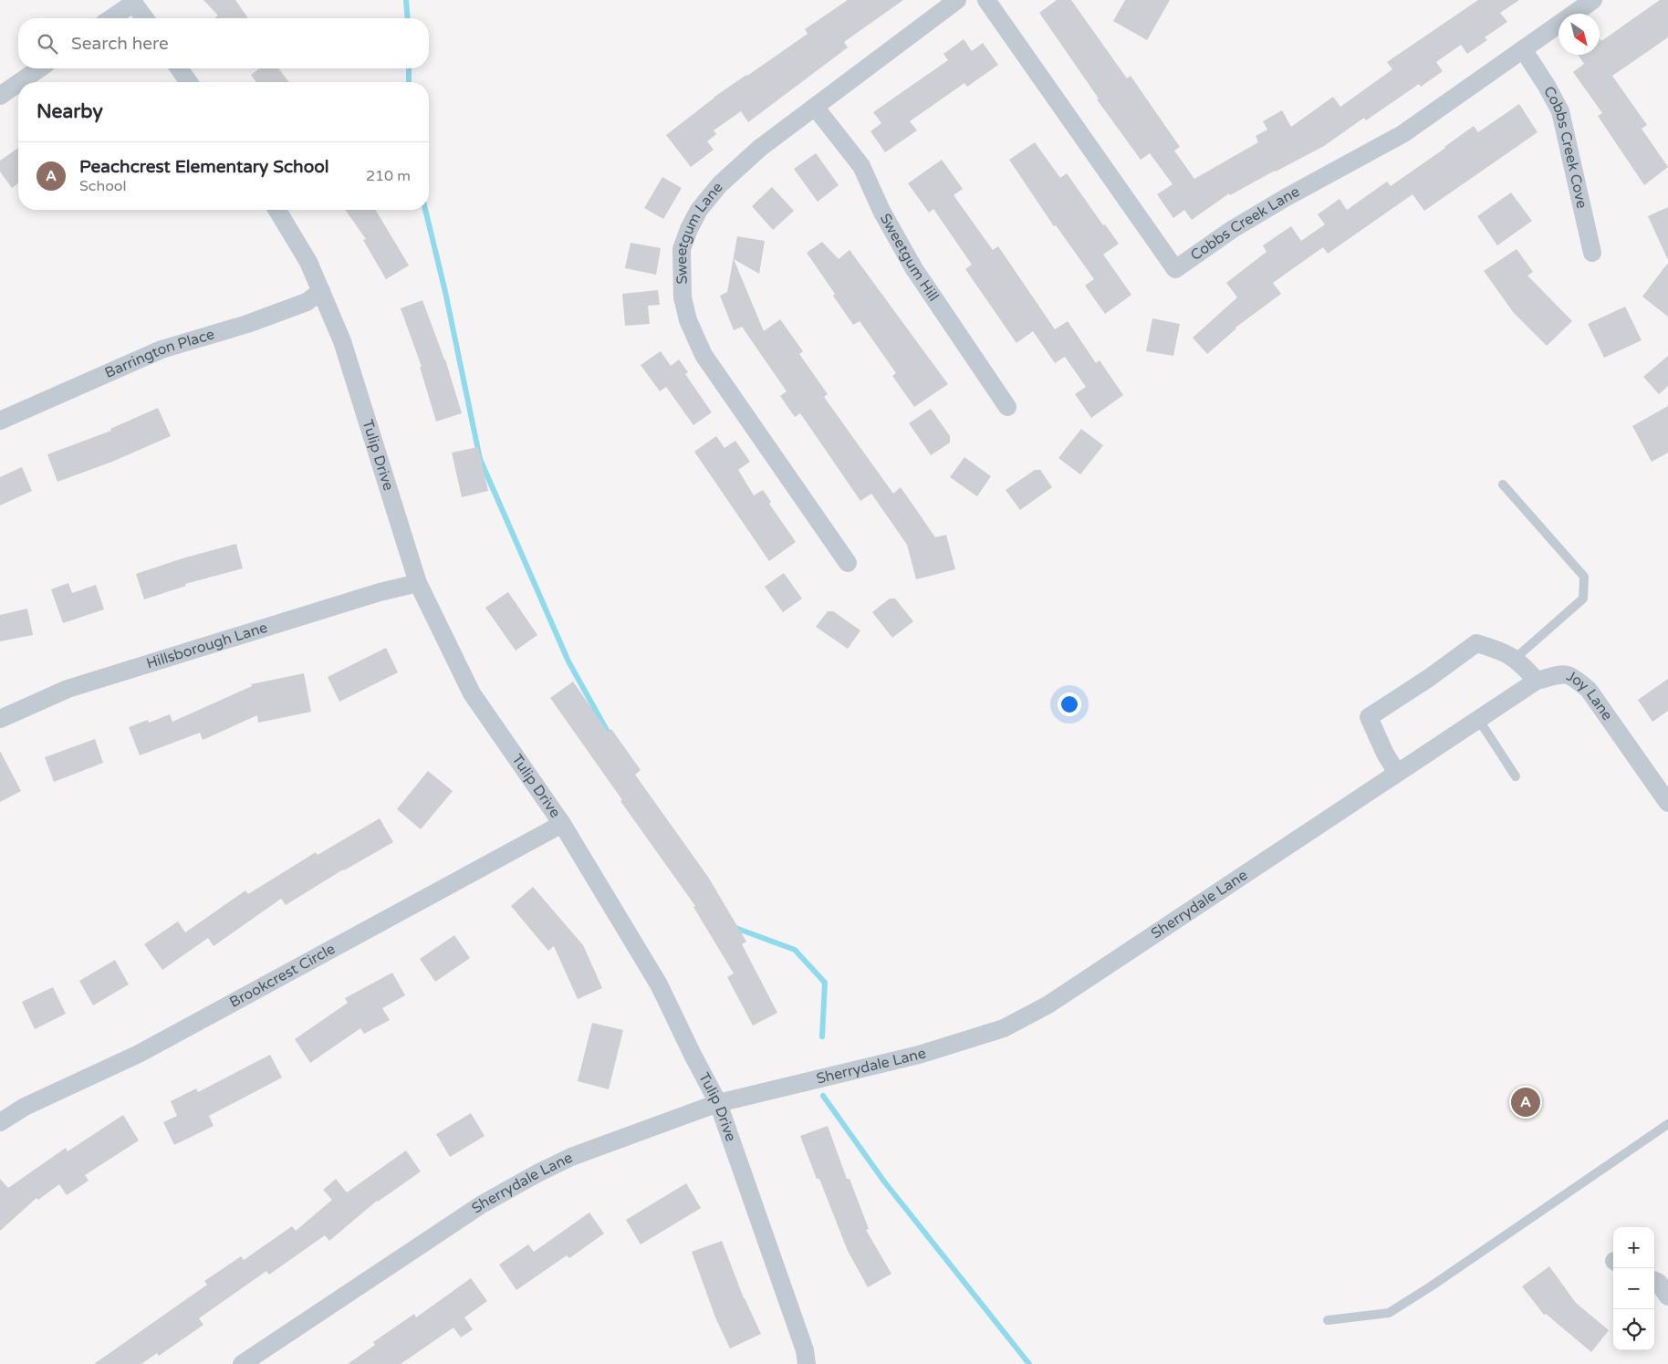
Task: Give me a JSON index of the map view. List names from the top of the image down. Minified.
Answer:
{"streets":{"street":["Cobbs Creek Cove","Cobbs Creek Lane","Sweetgum Lane","Sweetgum Hill","Barrington Place","Tulip Drive","Hillsborough Lane","Joy Lane","Sherrydale Lane","Brookcrest Circle"]},"crossings":[["Cobbs Creek Cove","Cobbs Creek Lane"],["Sweetgum Lane","Sweetgum Hill"],["Barrington Place","Tulip Drive"],["Tulip Drive","Hillsborough Lane"],["Tulip Drive","Sherrydale Lane"],["Tulip Drive","Brookcrest Circle"],["Joy Lane","Sherrydale Lane"]],"north":"bottom right","page":{"search":"Search here","heading":"Nearby","list":[{"mark":"A","name":"Peachcrest Elementary School","note":"School","value":"210 m"}],"pins":"A","map_buttons":["+","−"]}}
